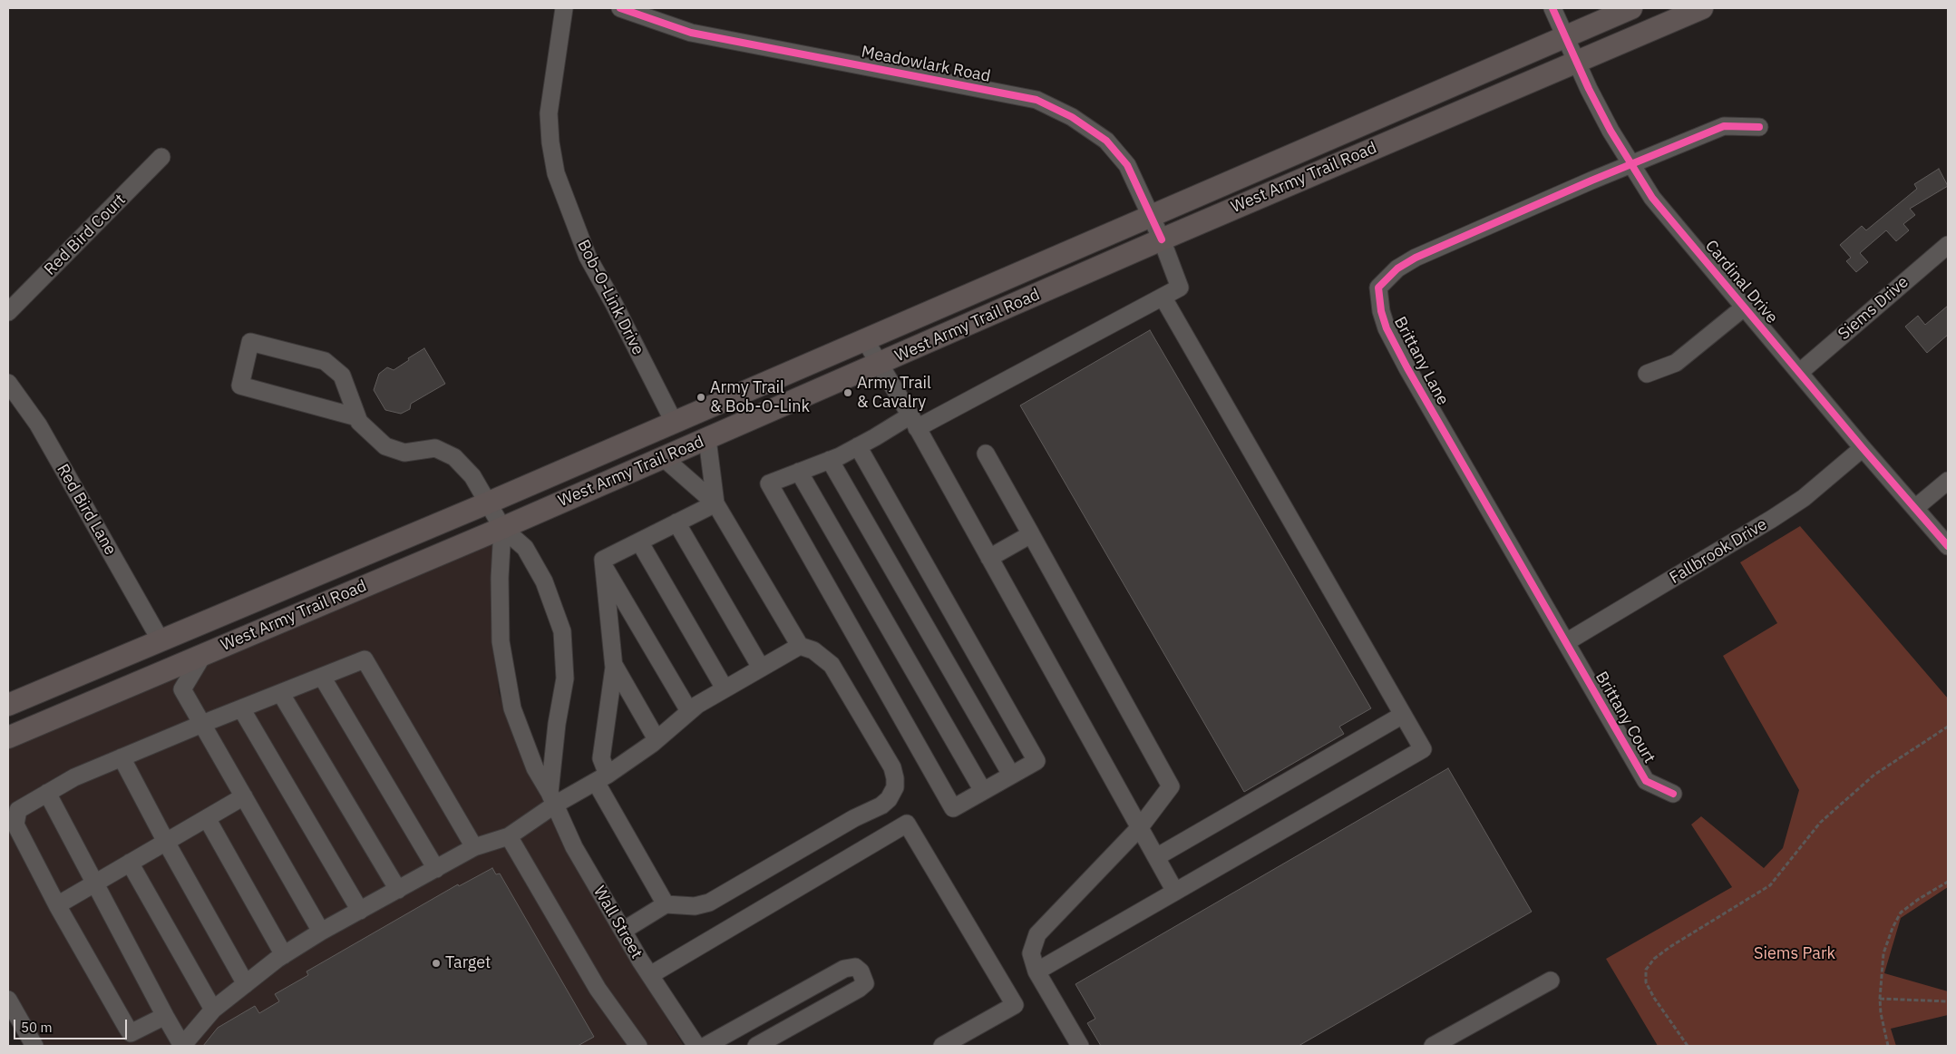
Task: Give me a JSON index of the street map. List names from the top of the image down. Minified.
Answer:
{"streets":{"main road":["West Army Trail Road"],"street":["Meadowlark Road","Red Bird Court","Cardinal Drive","Bob-O-Link Drive","Siems Drive","Brittany Lane","Red Bird Lane","Fallbrook Drive","Brittany Court","Wall Street"]},"crossings":[["Meadowlark Road","West Army Trail Road"],["West Army Trail Road","Cardinal Drive"],["West Army Trail Road","Bob-O-Link Drive"],["West Army Trail Road","Red Bird Lane"],["West Army Trail Road","Wall Street"],["Cardinal Drive","Siems Drive"],["Cardinal Drive","Brittany Lane"],["Cardinal Drive","Fallbrook Drive"],["Brittany Lane","Fallbrook Drive"],["Brittany Lane","Brittany Court"],["Fallbrook Drive","Brittany Court"]],"parks":["Siems Park"],"places":["Army Trail & Cavalry","Army Trail & Bob-O-Link","Target"],"scale_bar":"50 m"}
